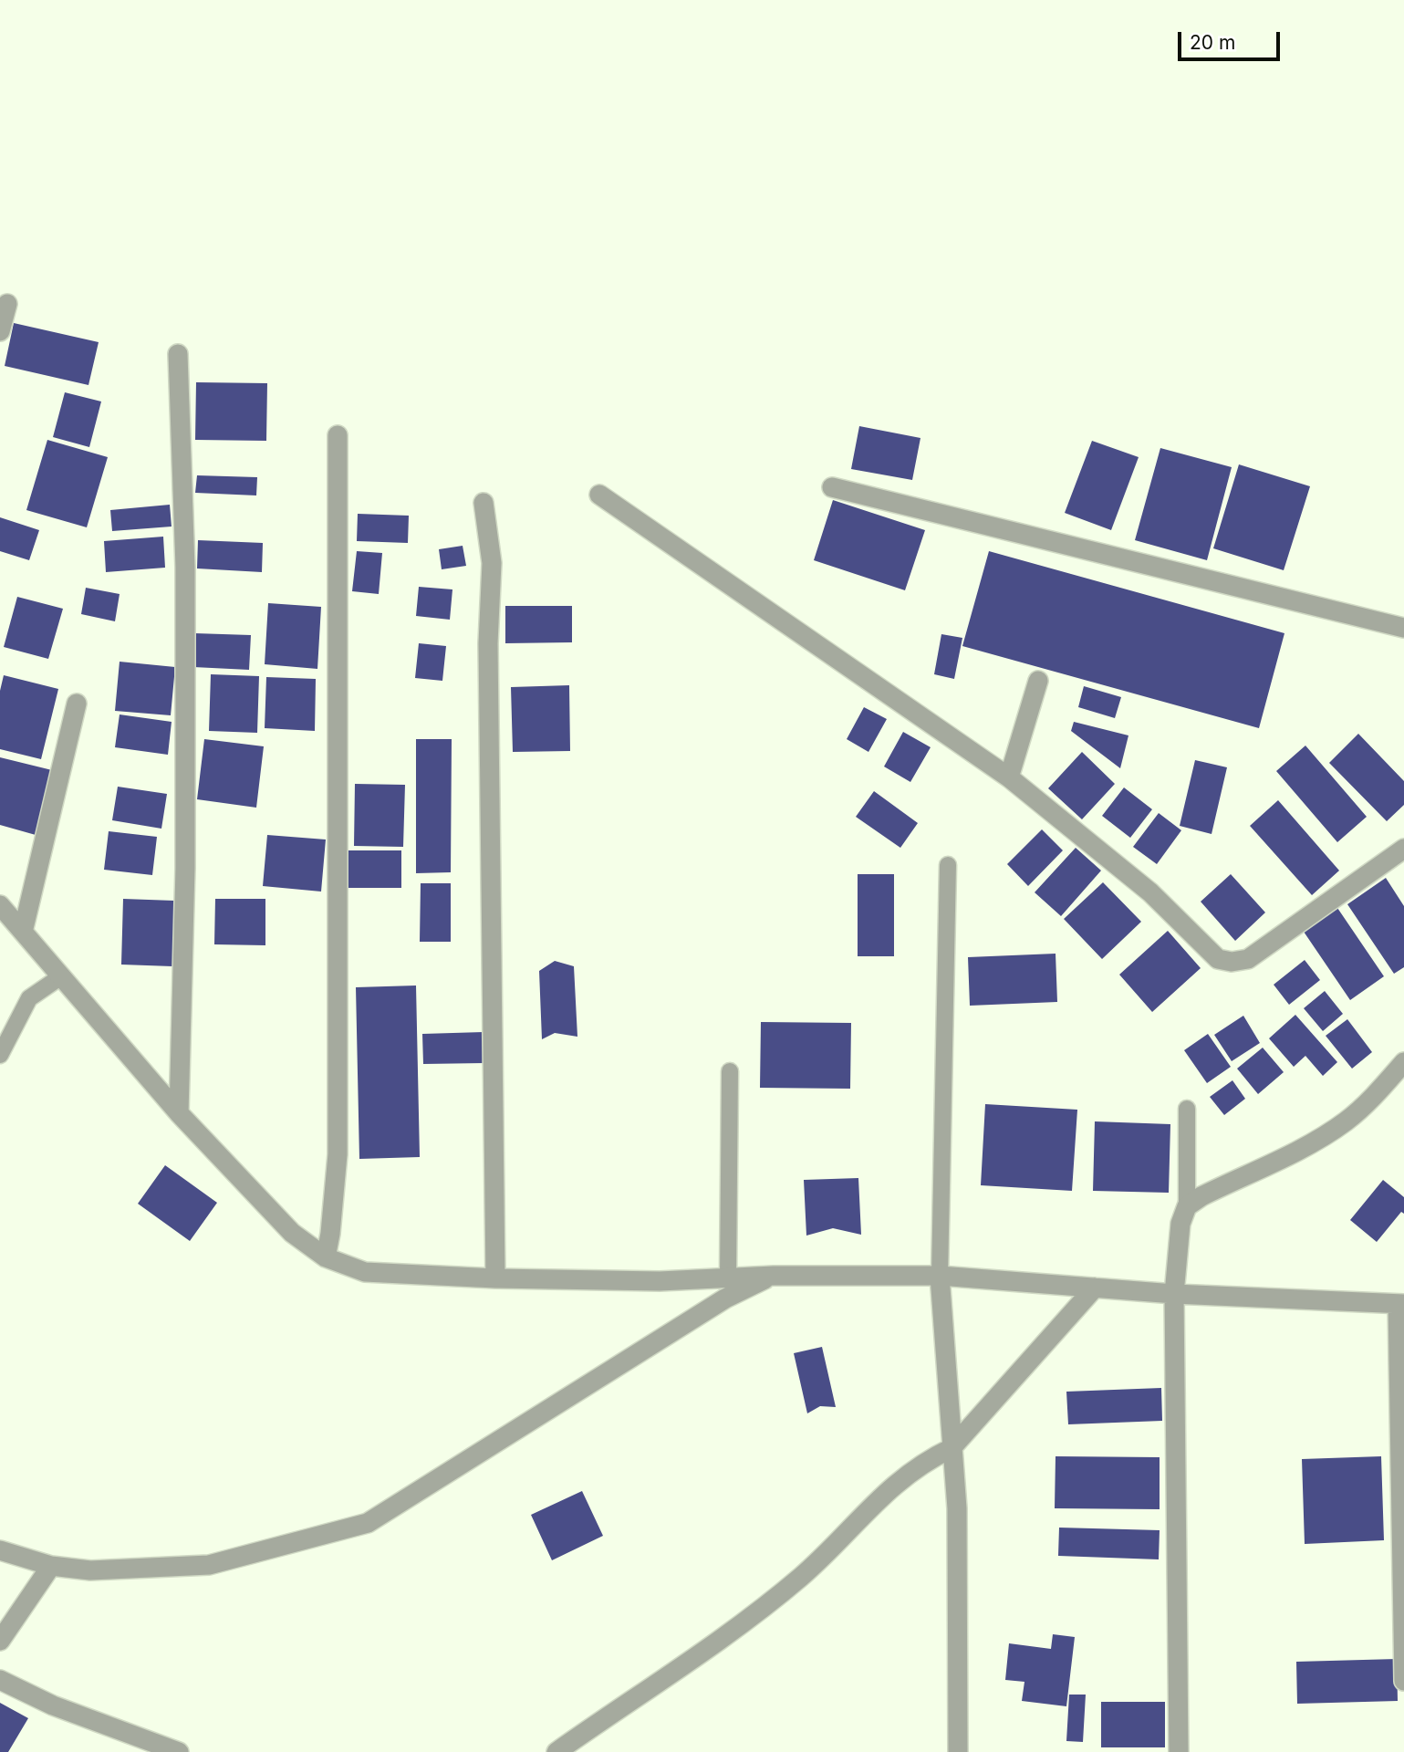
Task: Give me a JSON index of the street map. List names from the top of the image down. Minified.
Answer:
{"scale_bar":"20 m"}
